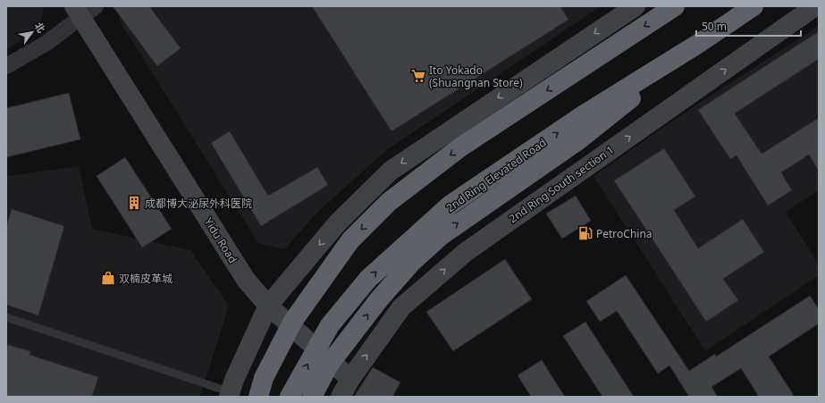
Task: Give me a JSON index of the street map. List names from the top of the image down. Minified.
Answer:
{"streets":{"highway":["2nd Ring Elevated Road"],"main road":["2nd Ring South section 1","Yidu Road"]},"crossings":[["2nd Ring South section 1","Yidu Road"]],"places":{"supermarket":["Ito Yokado (Shuangnan Store)"],"building":["成都博大泌尿外科医院"],"fuel station":["PetroChina"],"shop":["双楠皮革城"]},"scale_bar":"50 m","north":"top right"}
